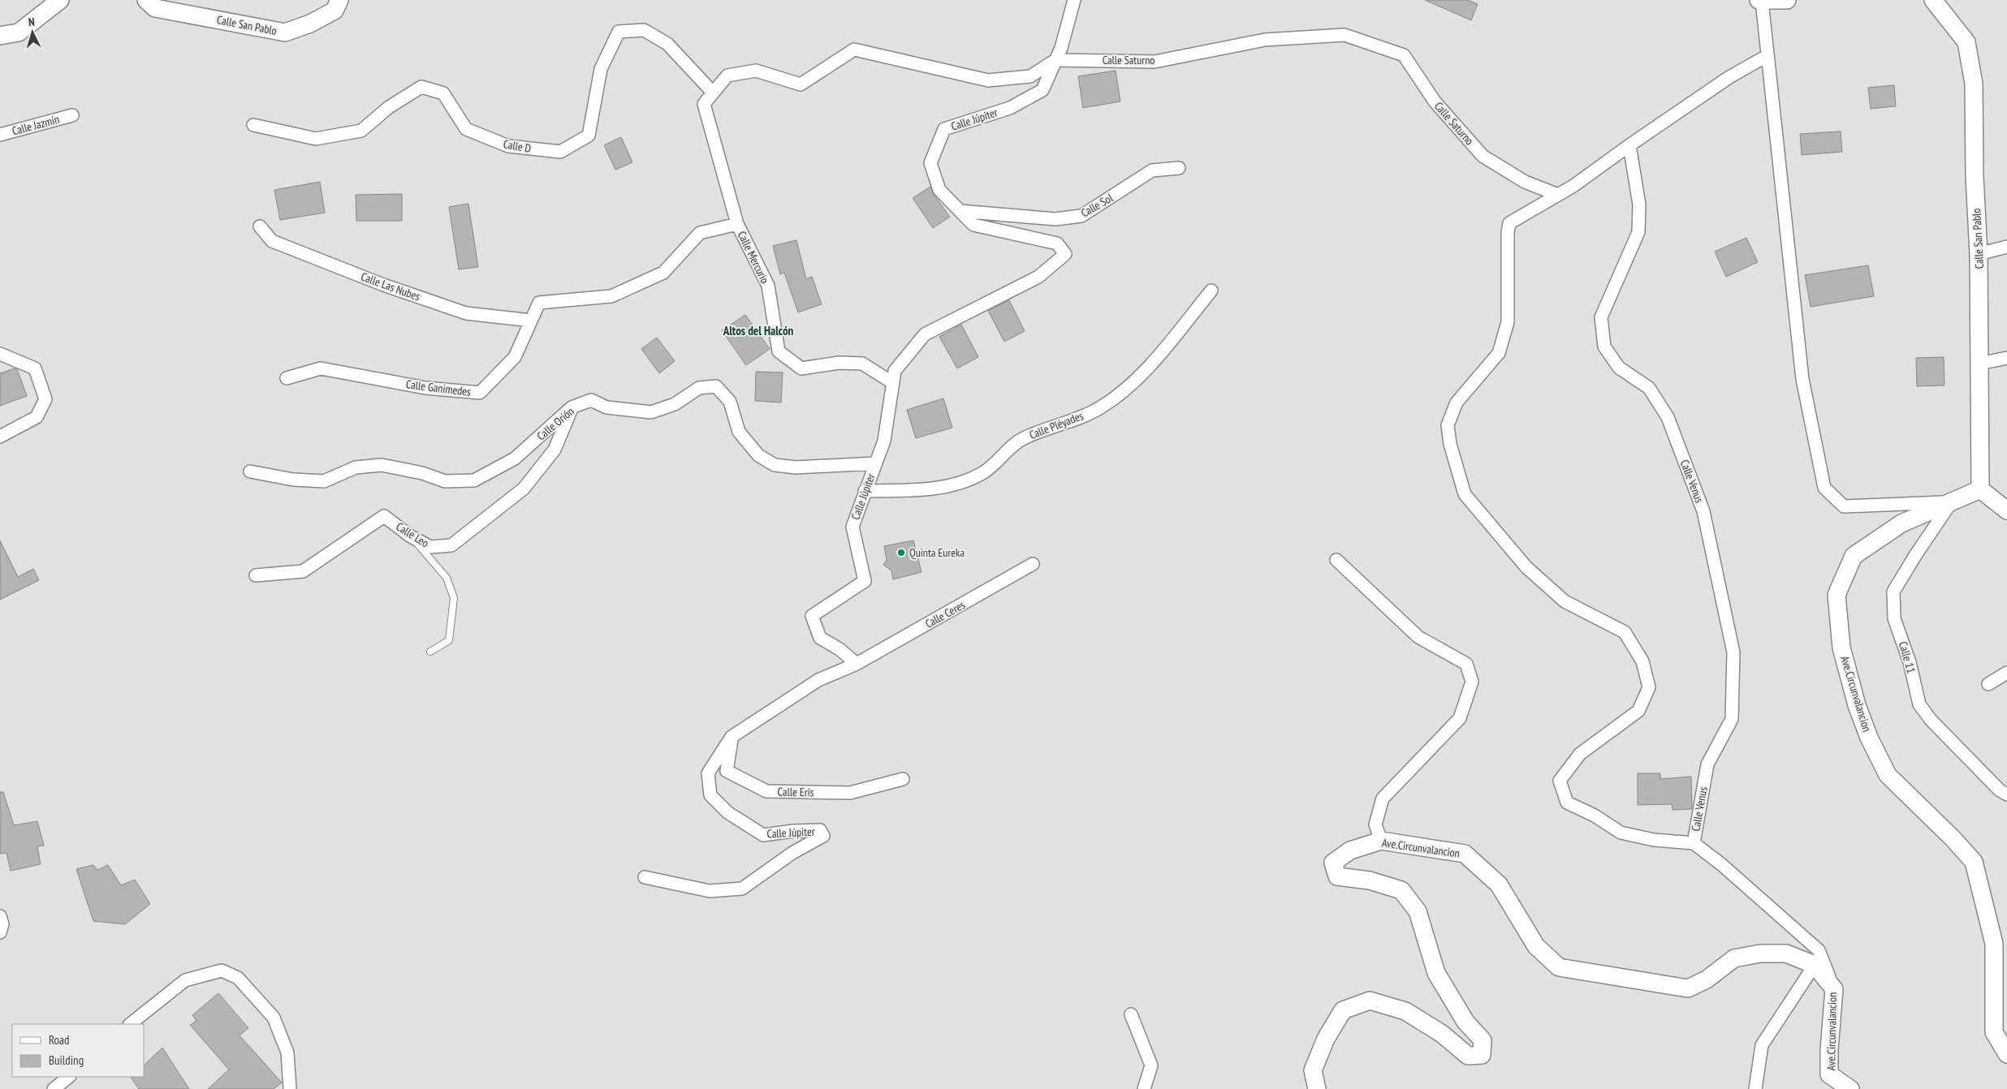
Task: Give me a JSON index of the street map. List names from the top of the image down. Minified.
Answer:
{"streets":{"street":["Calle San Pablo","Calle Saturno","Calle Júpiter","Calle Jazmín","Calle D","Calle Sol","Calle Mercurio","Calle Las Nubes","Calle Ganimedes","Calle Orión","Calle Pléyades","Calle Venus","Calle Leo","Calle Ceres","Calle 11","Ave.Circunvalancion","Calle Eris"]},"crossings":[["Calle San Pablo","Ave.Circunvalancion"],["Calle Saturno","Calle Júpiter"],["Calle Júpiter","Calle Sol"],["Calle Júpiter","Calle Mercurio"],["Calle Júpiter","Calle Orión"],["Calle Júpiter","Calle Pléyades"],["Calle Júpiter","Calle Ceres"],["Calle Júpiter","Calle Eris"],["Calle D","Calle Mercurio"],["Calle Mercurio","Calle Ganimedes"],["Calle Las Nubes","Calle Ganimedes"],["Calle Orión","Calle Leo"],["Calle 11","Ave.Circunvalancion"]],"districts":["Altos del Halcón"],"places":["Quinta Eureka"],"legend":["Road","Building"],"north":"top"}
